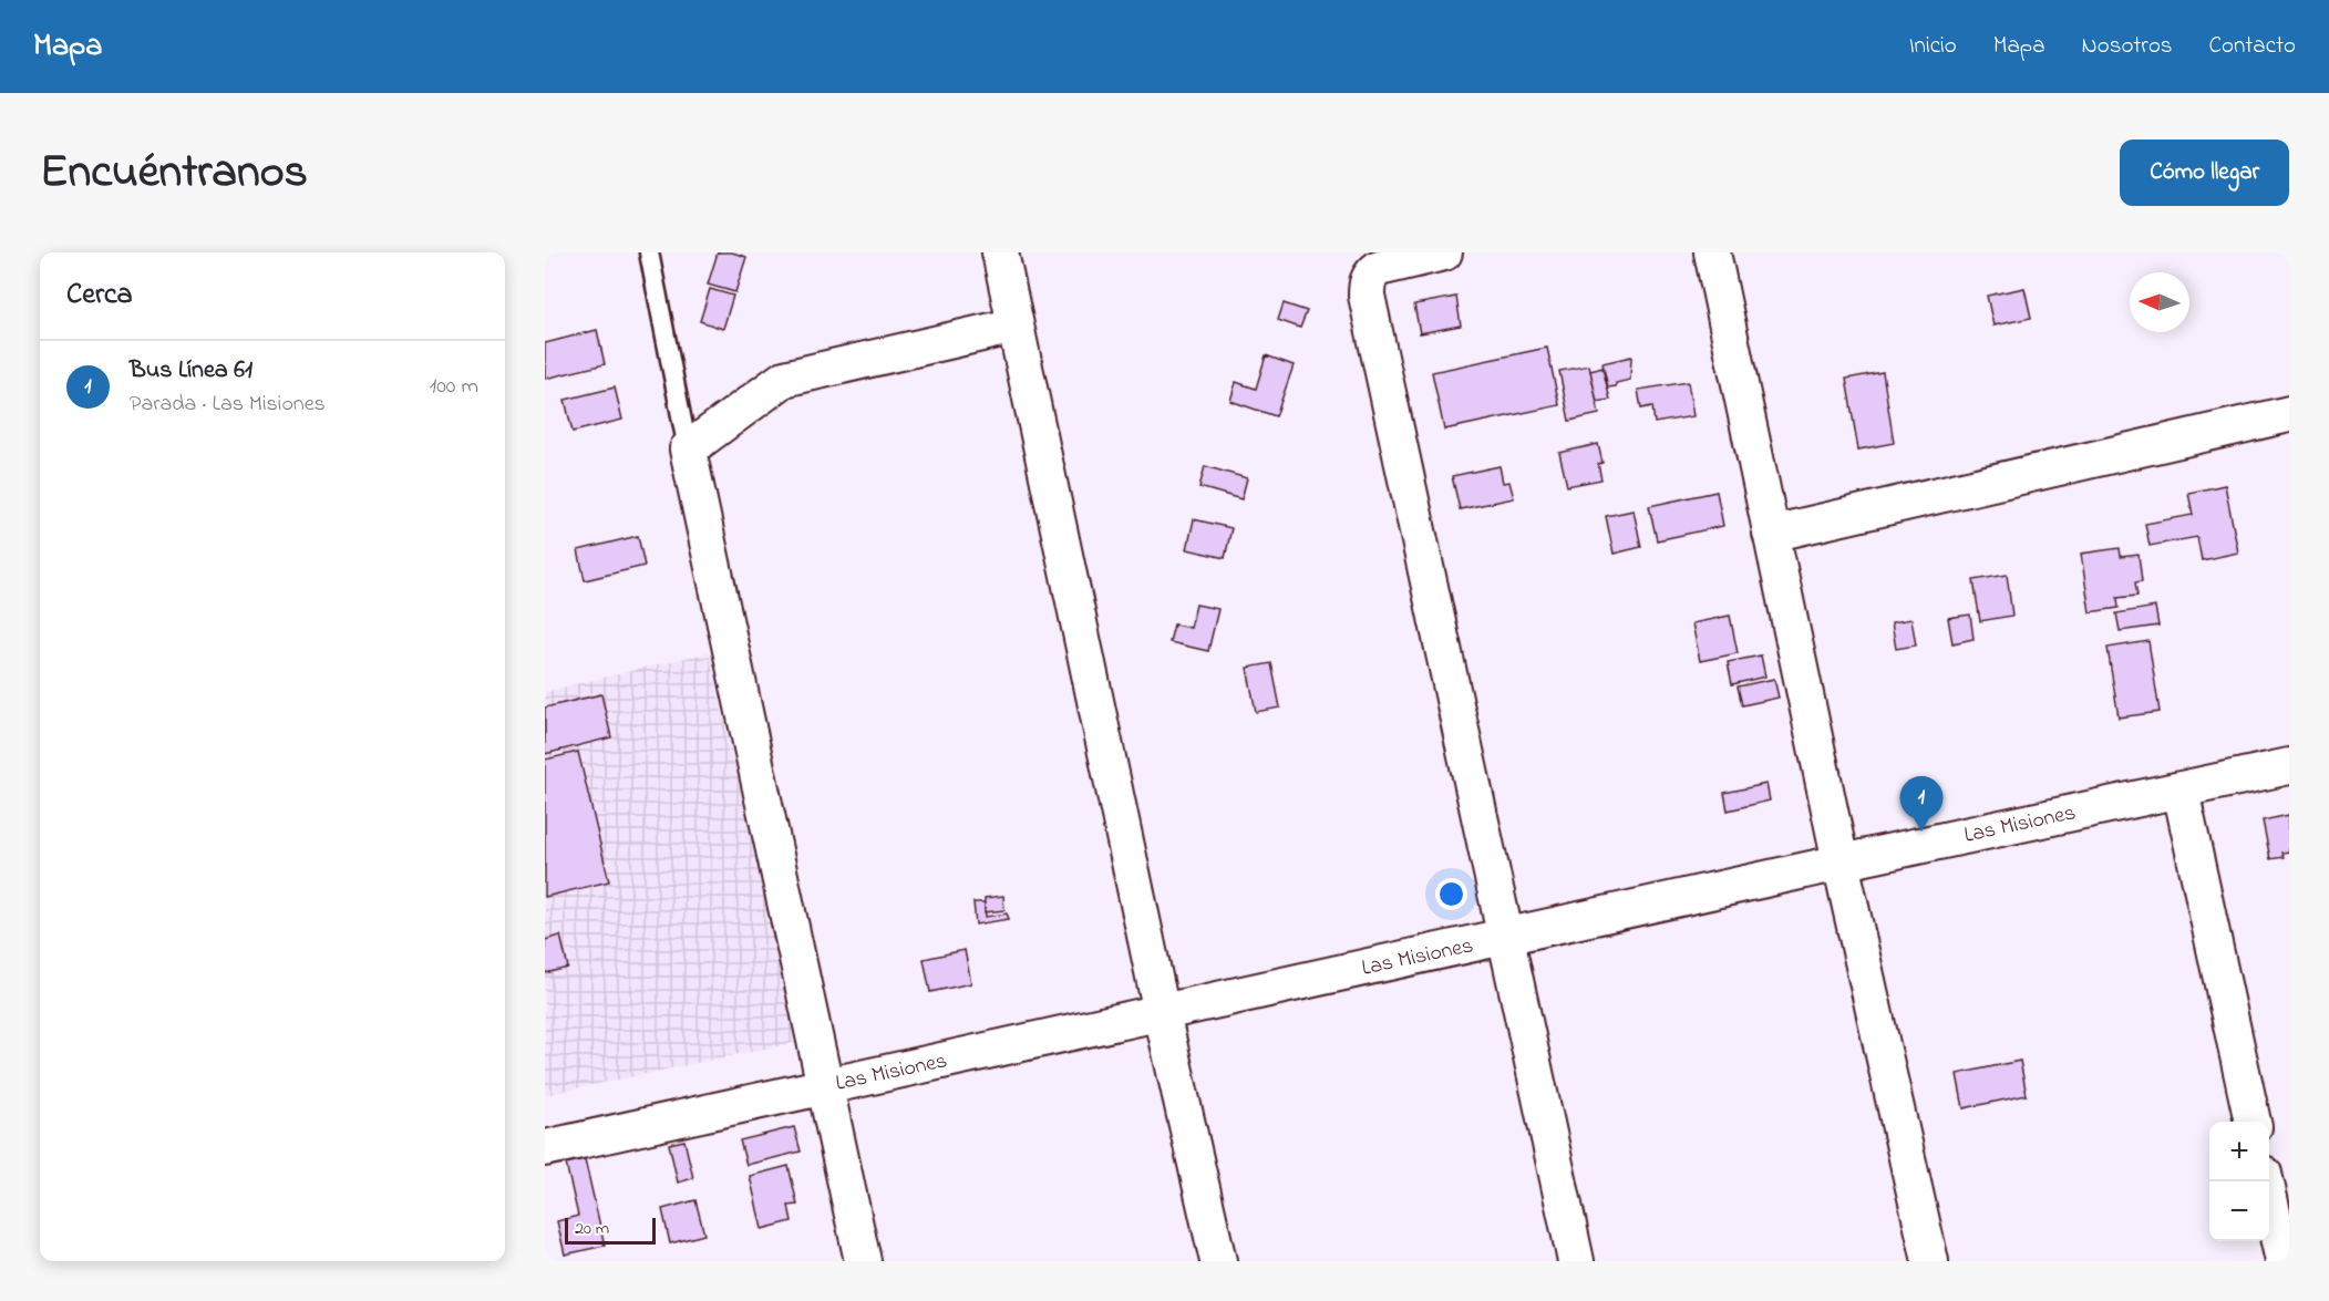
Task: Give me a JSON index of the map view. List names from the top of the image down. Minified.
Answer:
{"streets":{"street":["Las Misiones"]},"scale_bar":"20 m","north":"left","page":{"header":"Mapa","nav":["Inicio","Mapa","Nosotros","Contacto"],"title":"Encuéntranos","buttons":"Cómo llegar","heading":"Cerca","list":[{"mark":"1","name":"Bus Línea 61","note":"Parada · Las Misiones","value":"100 m"}],"pins":"1","map_buttons":["+","−"],"scale":"20 m"}}
